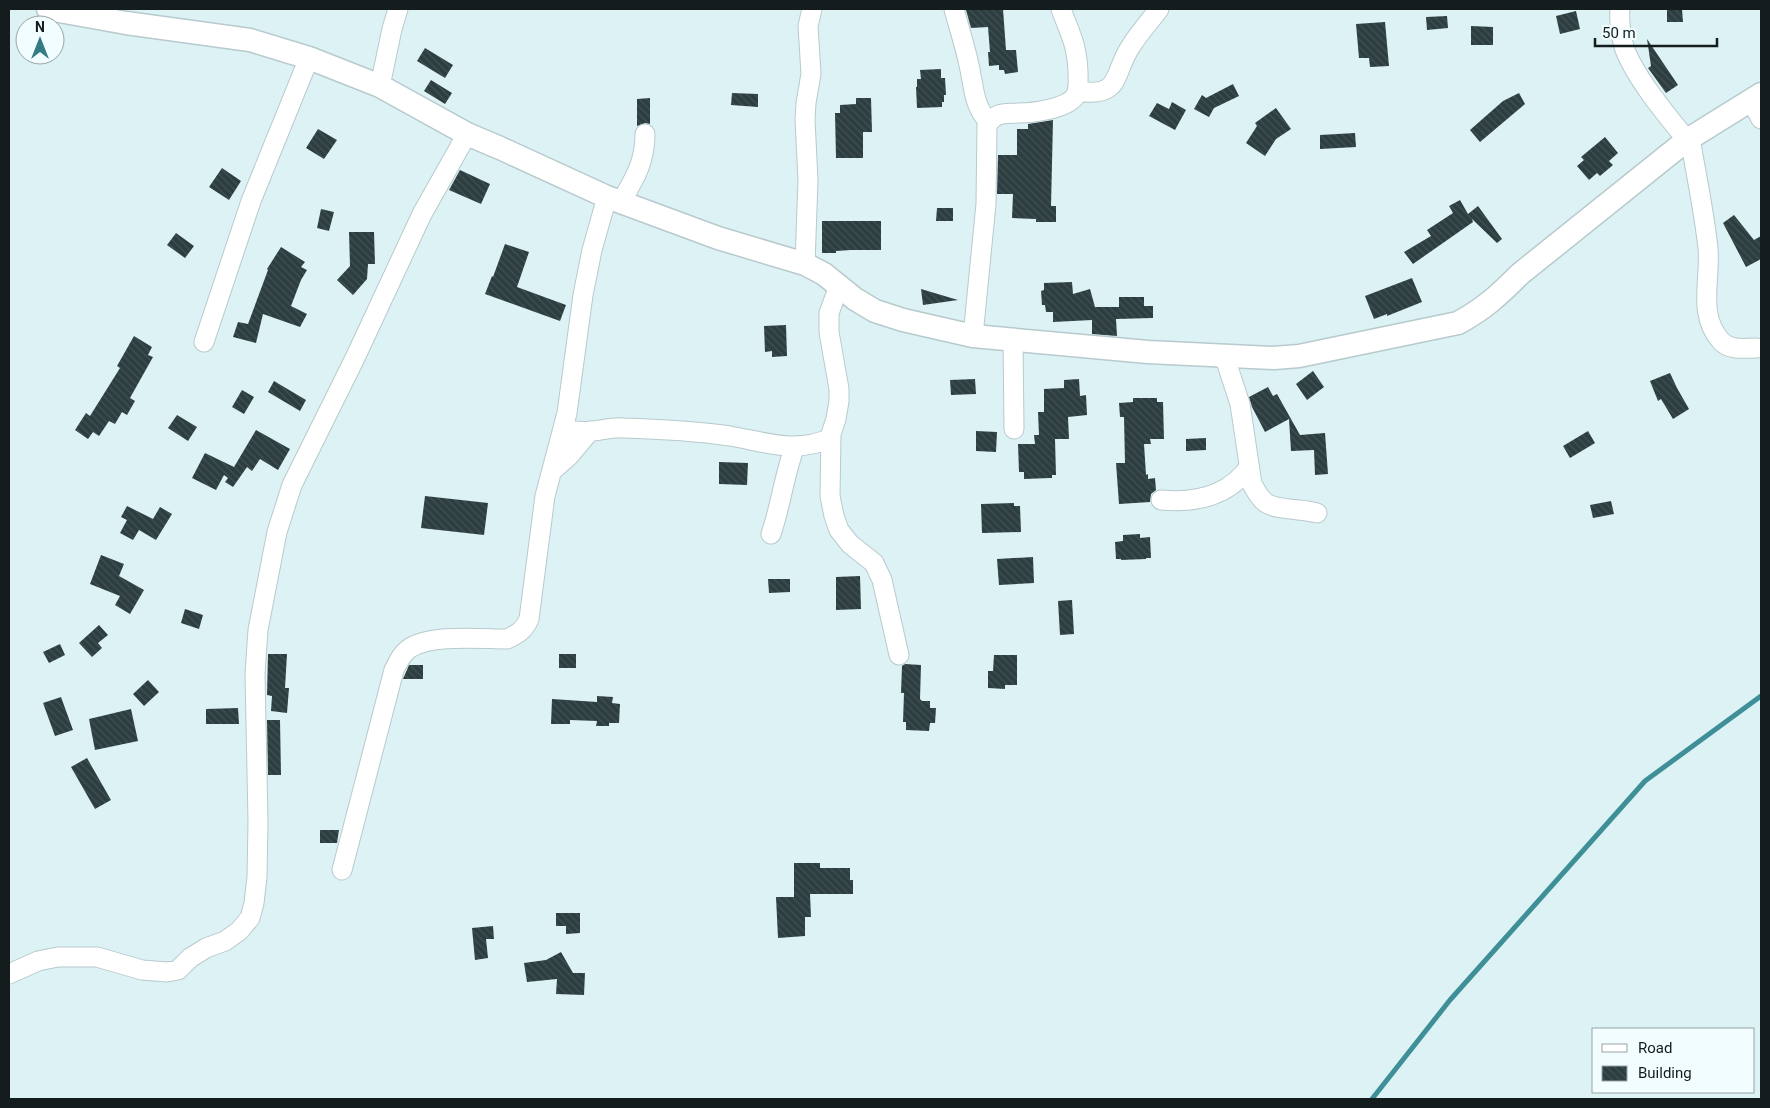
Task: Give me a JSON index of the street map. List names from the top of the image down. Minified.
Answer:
{"legend":["Road","Building"],"scale_bar":"50 m","north":"top"}
